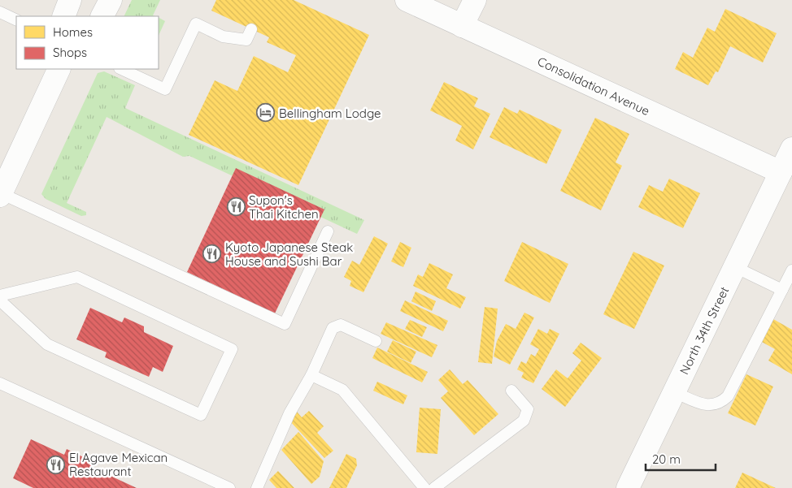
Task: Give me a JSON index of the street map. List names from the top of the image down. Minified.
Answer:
{"streets":{"street":["Consolidation Avenue","North 34th Street"]},"crossings":[["Consolidation Avenue","North 34th Street"]],"places":{"hotel":["Bellingham Lodge"],"restaurant":["Supon's Thai Kitchen","Kyoto Japanese Steak House and Sushi Bar","El Agave Mexican Restaurant"]},"legend":["Homes","Shops"],"scale_bar":"20 m"}
